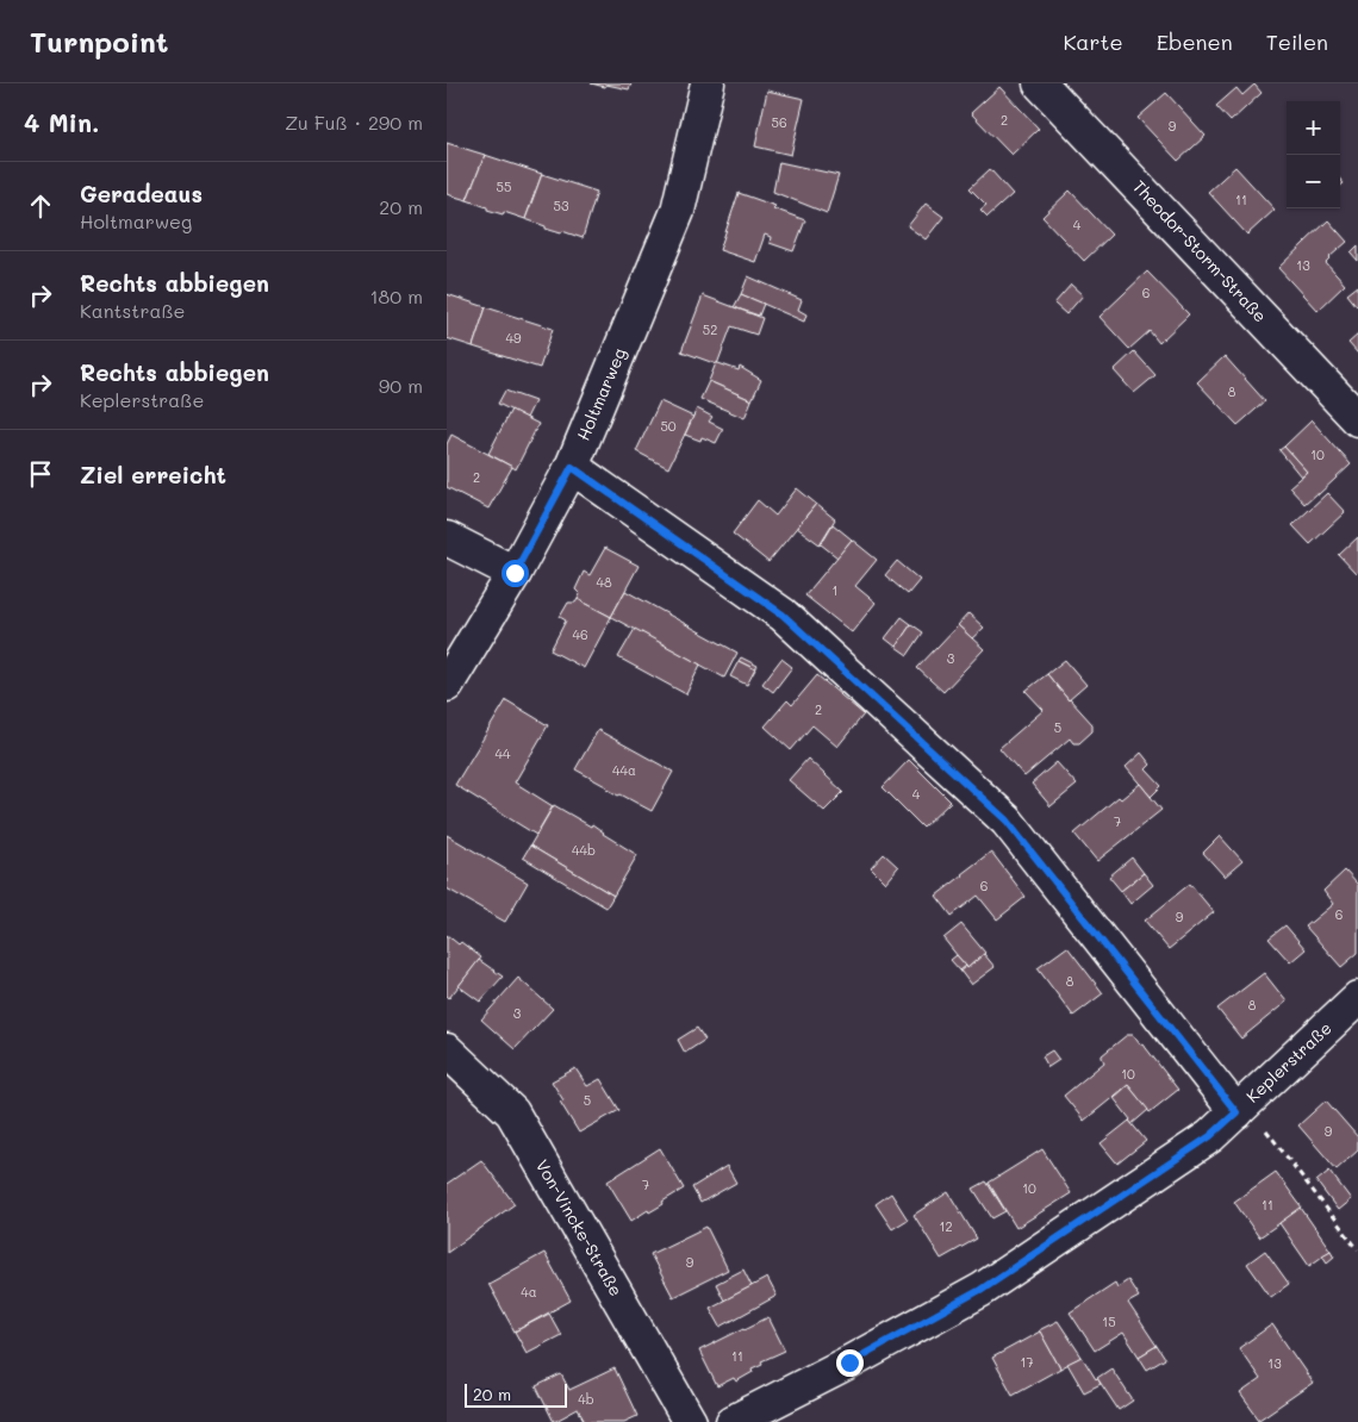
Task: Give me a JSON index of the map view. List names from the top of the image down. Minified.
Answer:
{"streets":{"street":["Theodor-Storm-Straße","Holtmarweg","Keplerstraße","Von-Vincke-Straße"]},"house_numbers":["2","56","9","55","11","53","4","13","6","52","49","8","50","10","2","48","1","46","3","2","5","44","44a","4","7","44b","6","6","9","8","8","3","10","5","9","7","10","11","12","9","4a","15","11","17","13","4b"],"scale_bar":"20 m","page":{"header":"Turnpoint","nav":["Karte","Ebenen","Teilen"],"heading":["4 Min.","Zu Fuß · 290 m"],"map_buttons":["+","−"],"list":[["Geradeaus","Holtmarweg","20 m"],["Rechts abbiegen","Kantstraße","180 m"],["Rechts abbiegen","Keplerstraße","90 m"],"Ziel erreicht"],"scale":"20 m"}}
